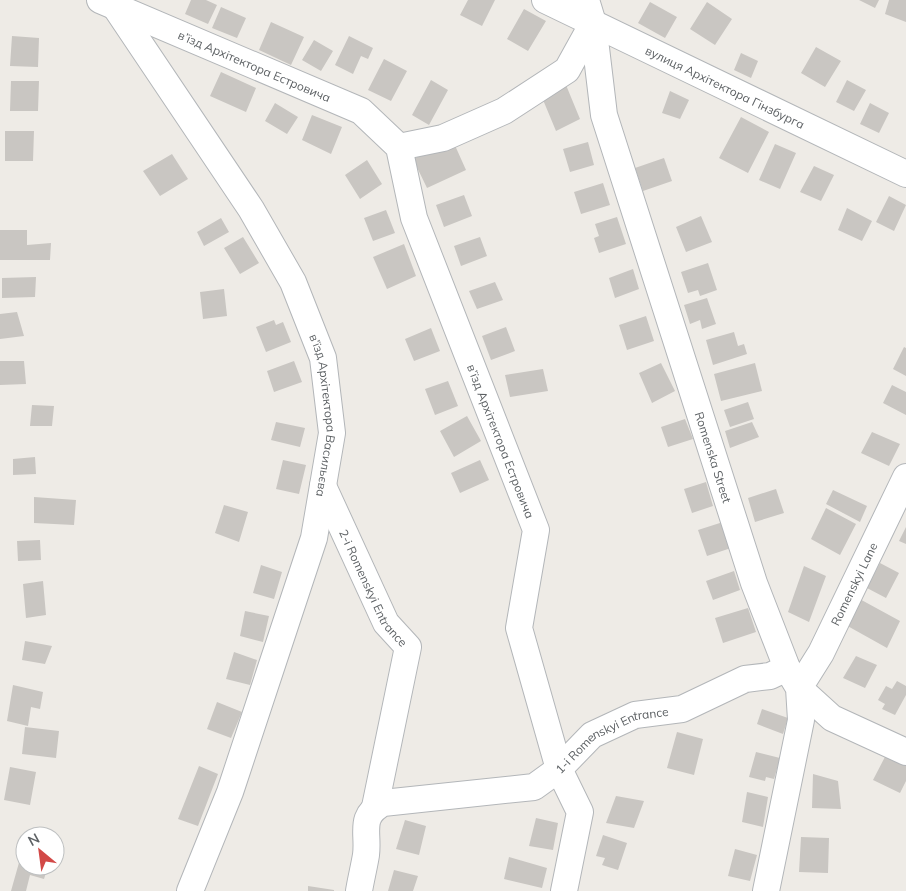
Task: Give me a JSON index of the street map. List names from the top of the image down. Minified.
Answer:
{"streets":{"street":["в’їзд Архітектора Естровича","вулиця Архітектора Гінзбурга","в’їзд Архітектора Васильєва","Romenska Street","Romenskyi Lane","2-i Romenskyi Entrance","1-i Romenskyi Entrance"]},"crossings":[["в’їзд Архітектора Естровича","в’їзд Архітектора Васильєва"],["в’їзд Архітектора Естровича","1-i Romenskyi Entrance"],["вулиця Архітектора Гінзбурга","Romenska Street"],["в’їзд Архітектора Васильєва","2-i Romenskyi Entrance"],["Romenska Street","Romenskyi Lane"],["Romenska Street","1-i Romenskyi Entrance"],["Romenskyi Lane","1-i Romenskyi Entrance"]],"north":"top left"}
